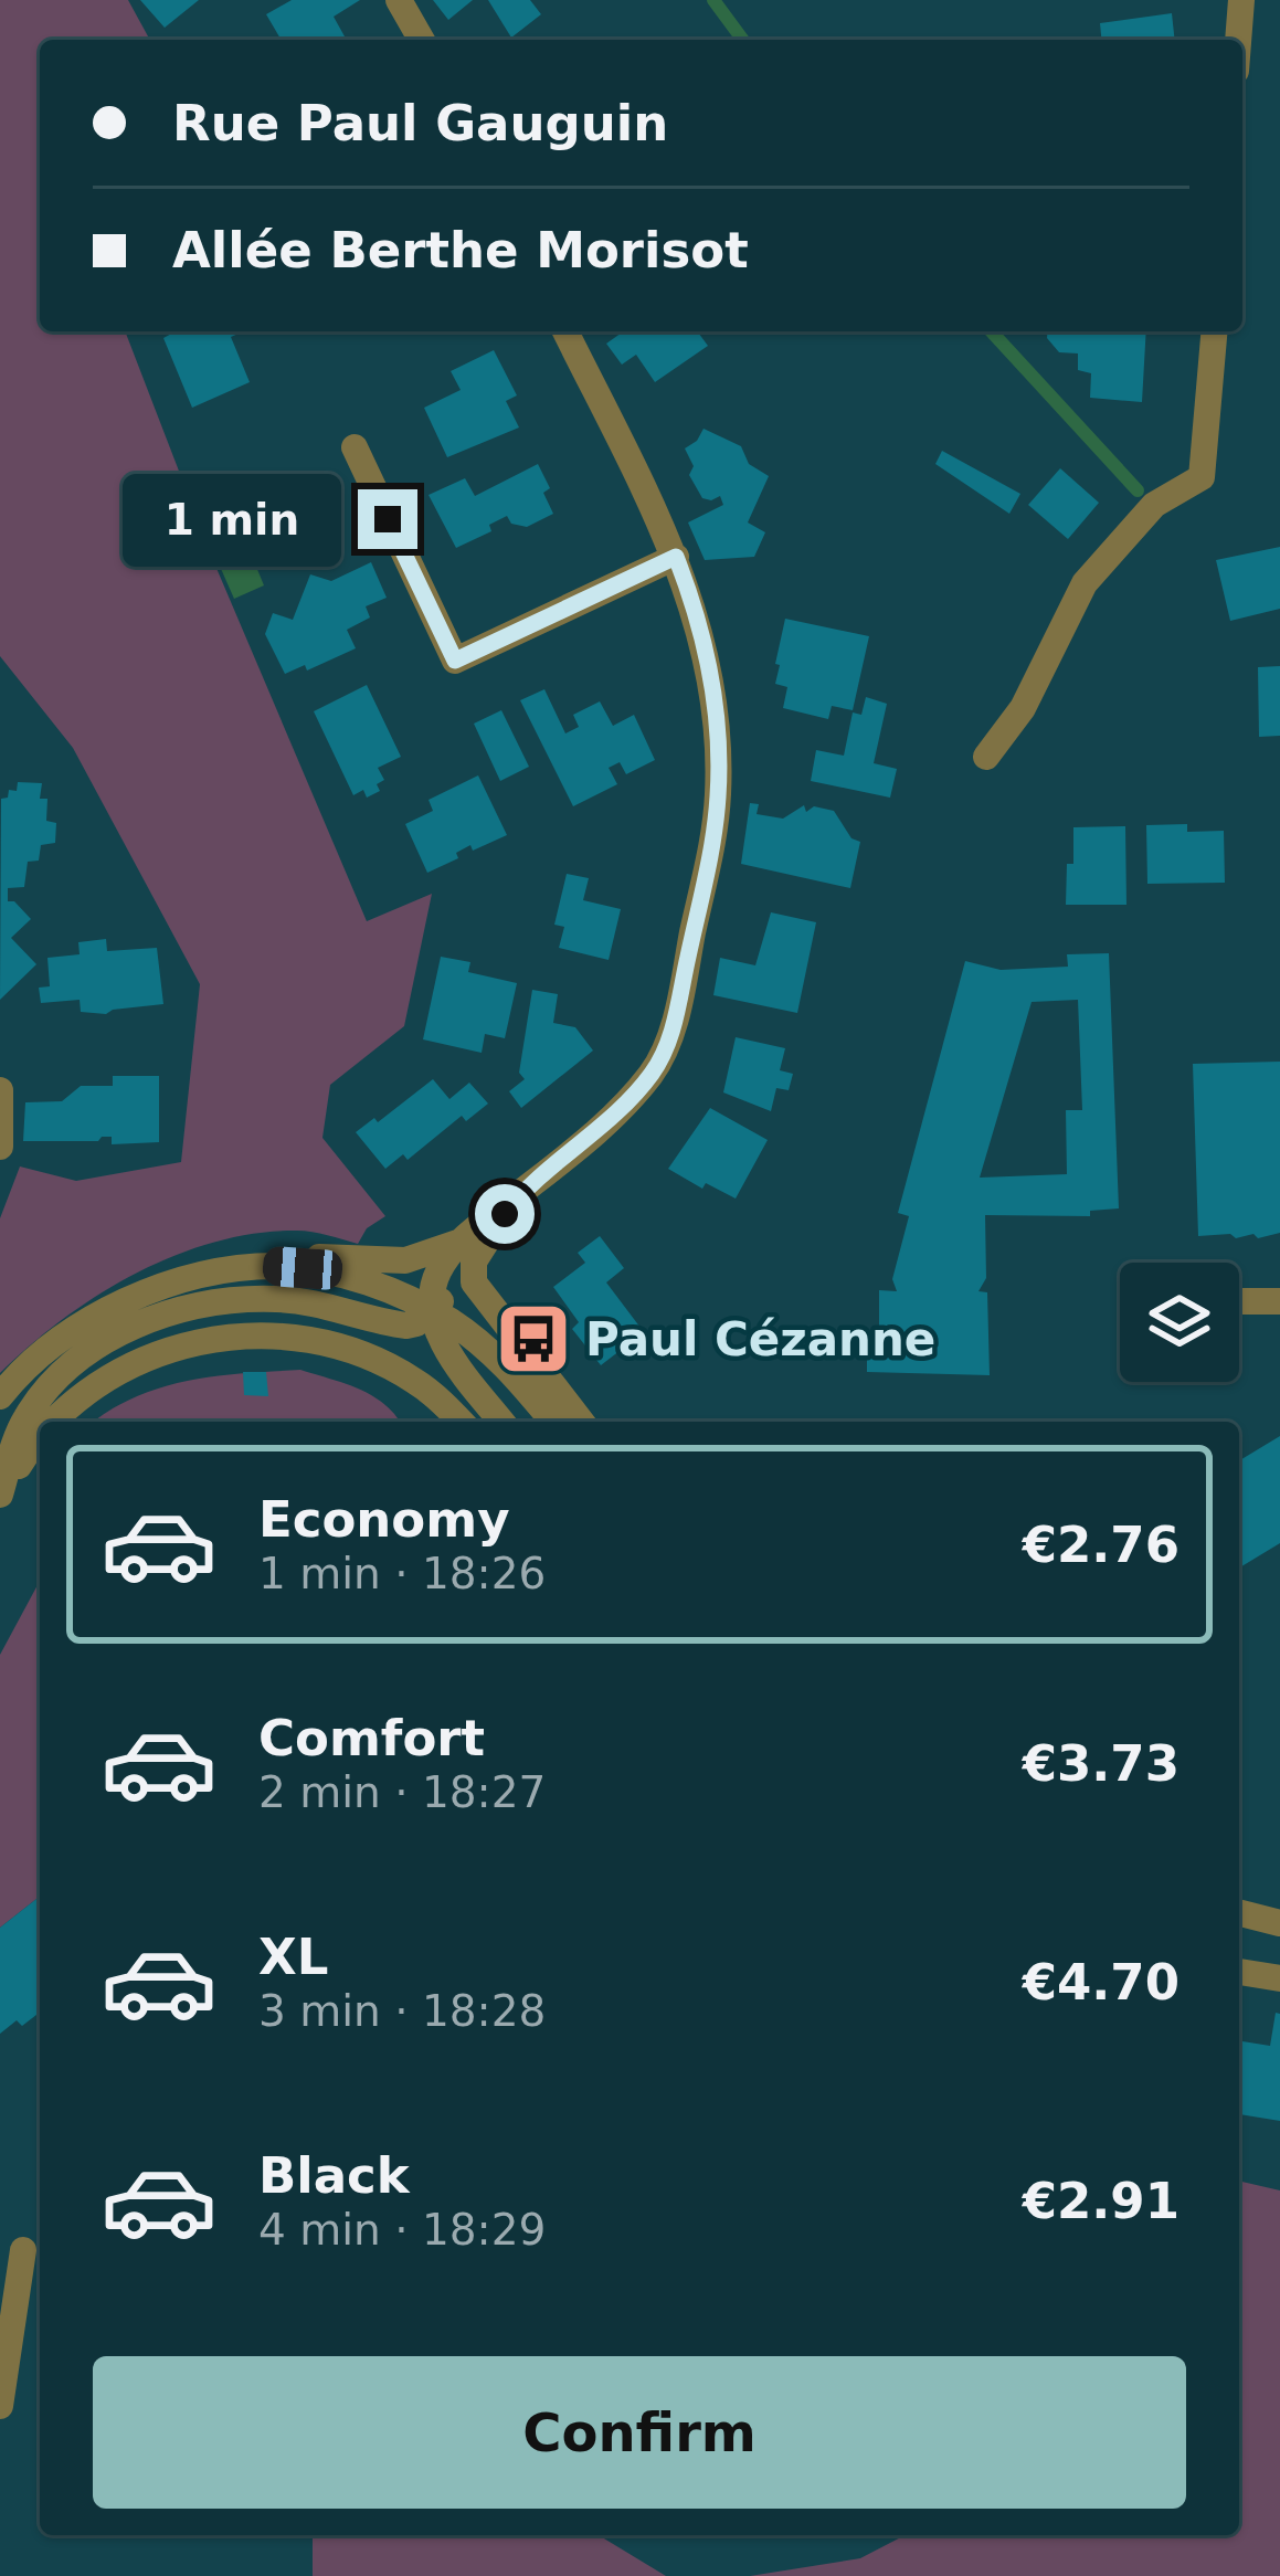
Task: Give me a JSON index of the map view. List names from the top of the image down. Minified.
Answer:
{"places":{"bus stop":["Paul Cézanne"]},"page":{"banner":["Rue Paul Gauguin","Allée Berthe Morisot"],"bubble":"1 min","list":[{"name":"Economy","note":"1 min · 18:26","value":"€2.76"},{"name":"Comfort","note":"2 min · 18:27","value":"€3.73"},{"name":"XL","note":"3 min · 18:28","value":"€4.70"},{"name":"Black","note":"4 min · 18:29","value":"€2.91"}],"buttons":"Confirm"}}
